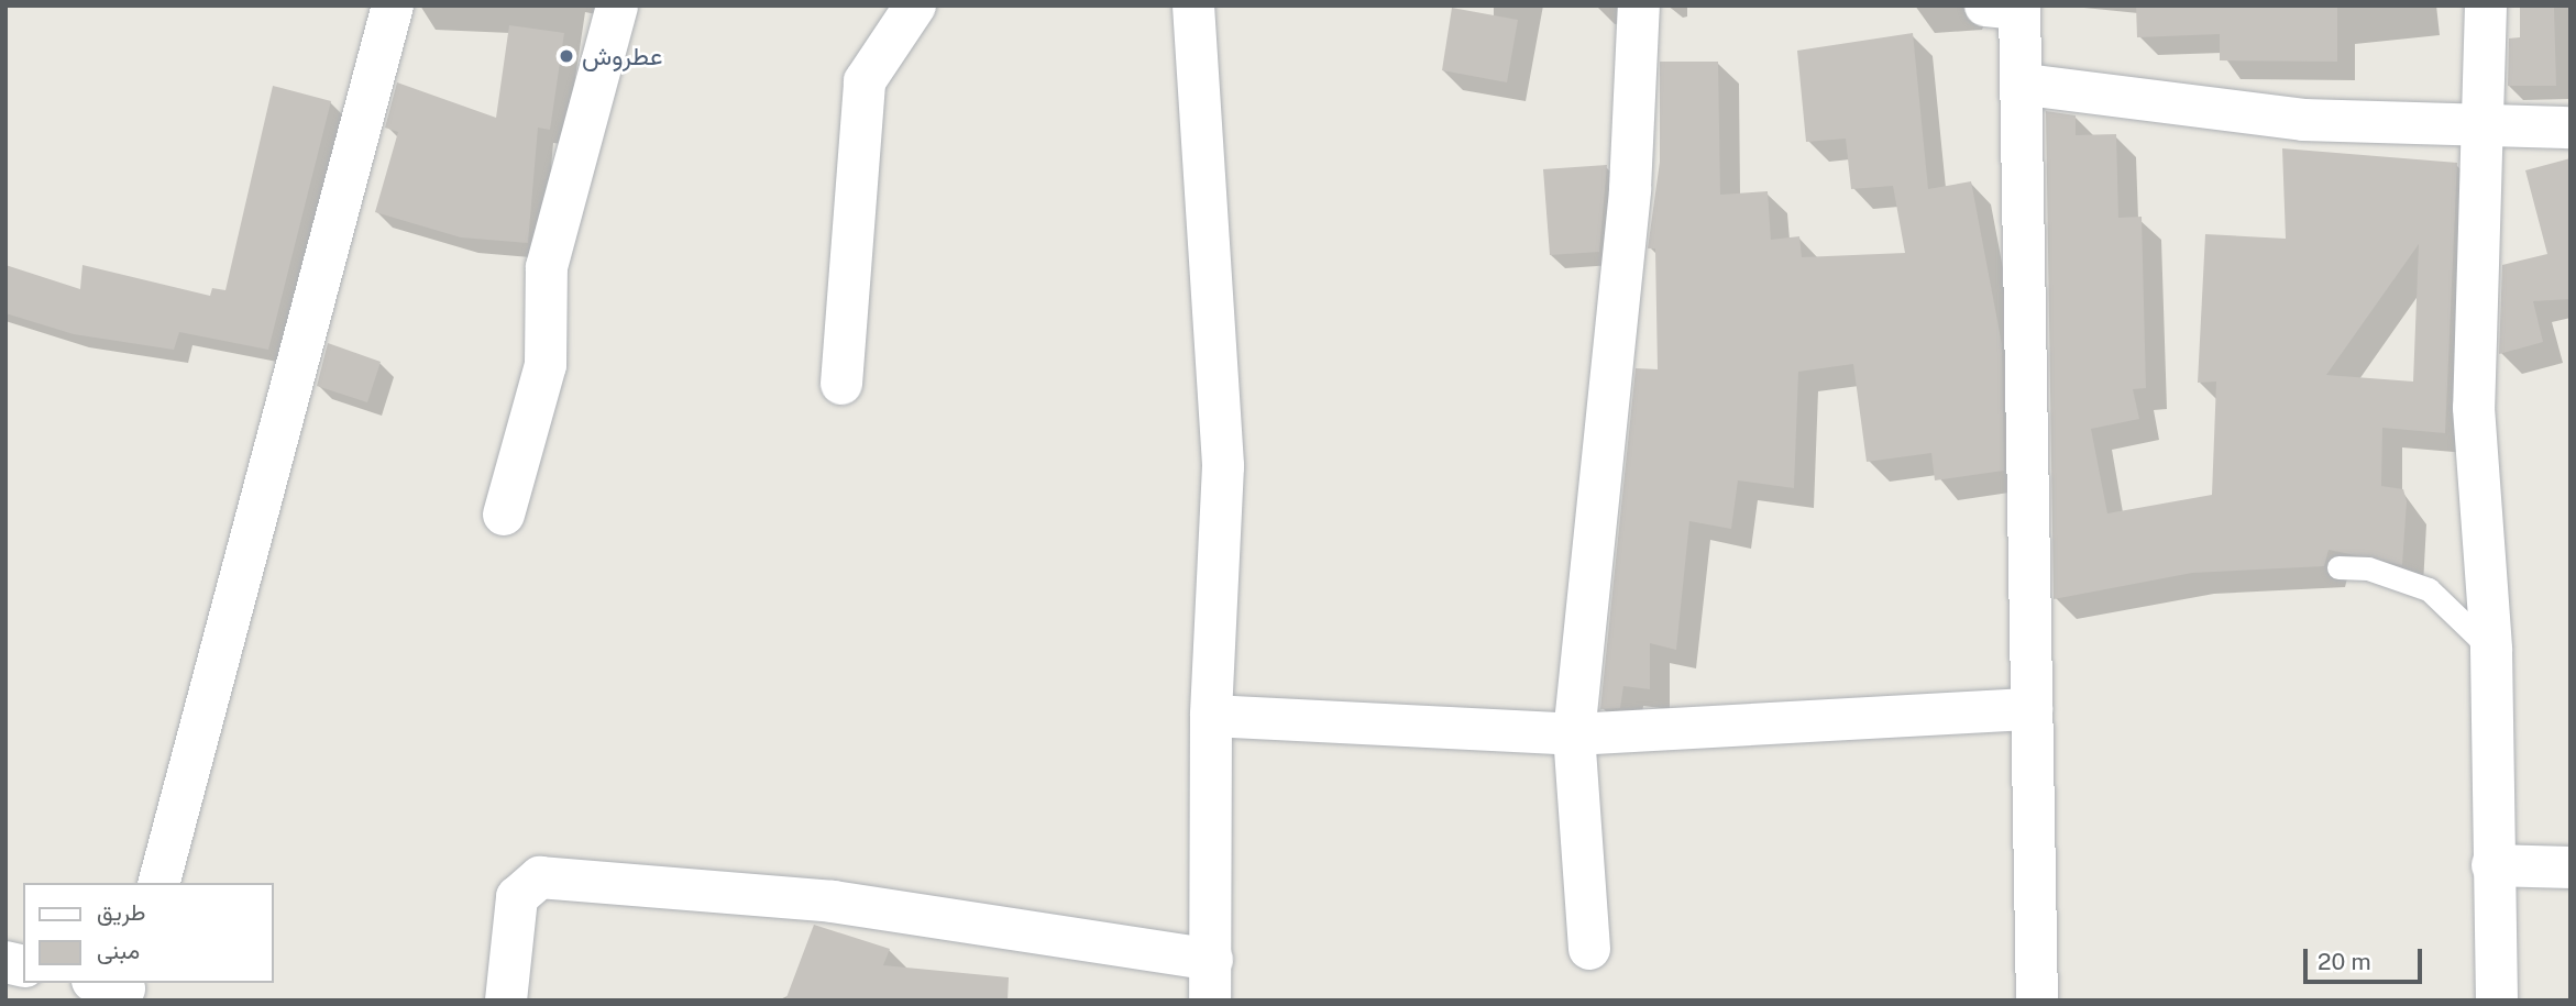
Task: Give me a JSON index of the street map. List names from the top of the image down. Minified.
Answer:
{"places":["عطروش"],"legend":["طريق","مبنى"],"scale_bar":"20 m"}
